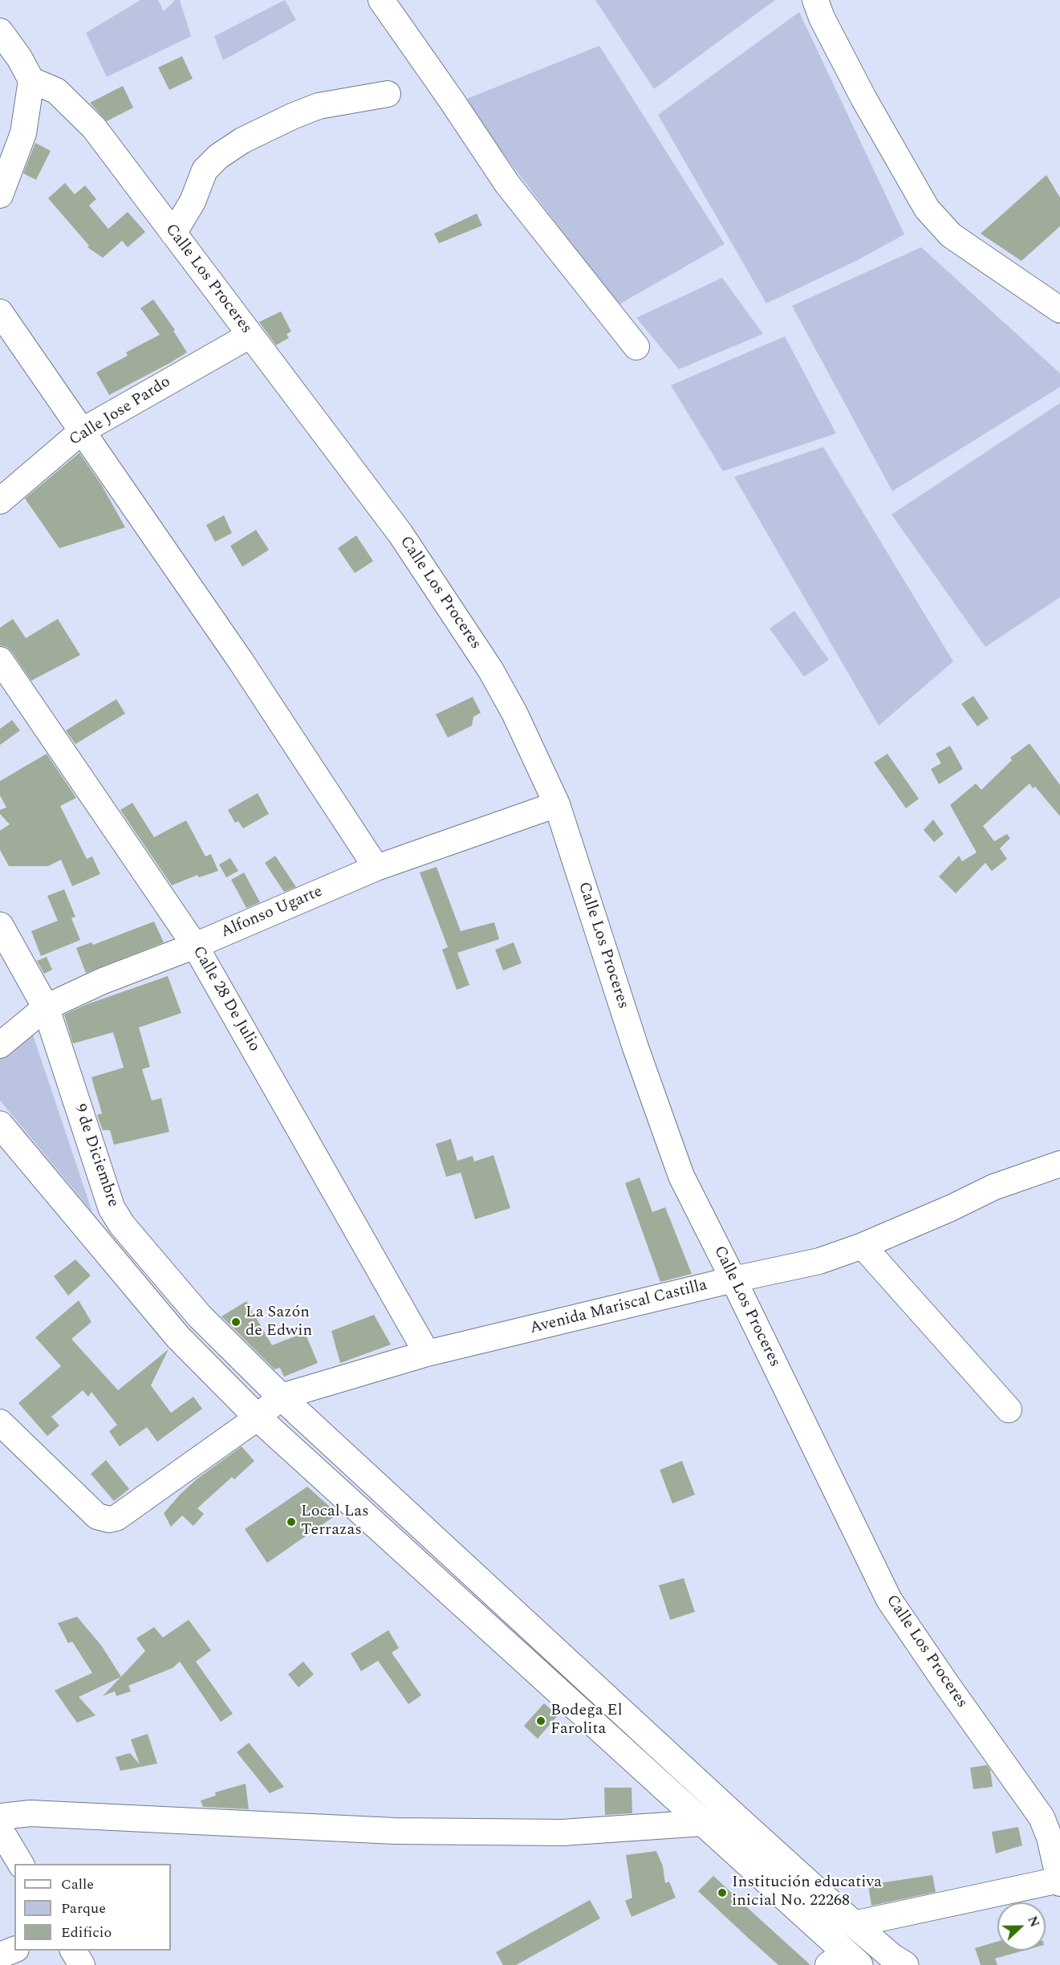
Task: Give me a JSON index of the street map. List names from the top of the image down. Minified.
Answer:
{"streets":{"main road":["9 de Diciembre"],"street":["Calle Los Proceres","Calle Jose Pardo","Alfonso Ugarte","Calle 28 De Julio","Avenida Mariscal Castilla"]},"crossings":[["Calle Los Proceres","Calle Jose Pardo"],["Calle Los Proceres","Alfonso Ugarte"],["Calle Los Proceres","Avenida Mariscal Castilla"],["Alfonso Ugarte","Calle 28 De Julio"],["Alfonso Ugarte","9 de Diciembre"],["Calle 28 De Julio","Avenida Mariscal Castilla"],["9 de Diciembre","Avenida Mariscal Castilla"]],"places":["La Sazón de Edwin","Local Las Terrazas","Bodega El Farolita","Institución educativa inicial No. 22268"],"legend":["Calle","Parque","Edificio"],"north":"right"}
